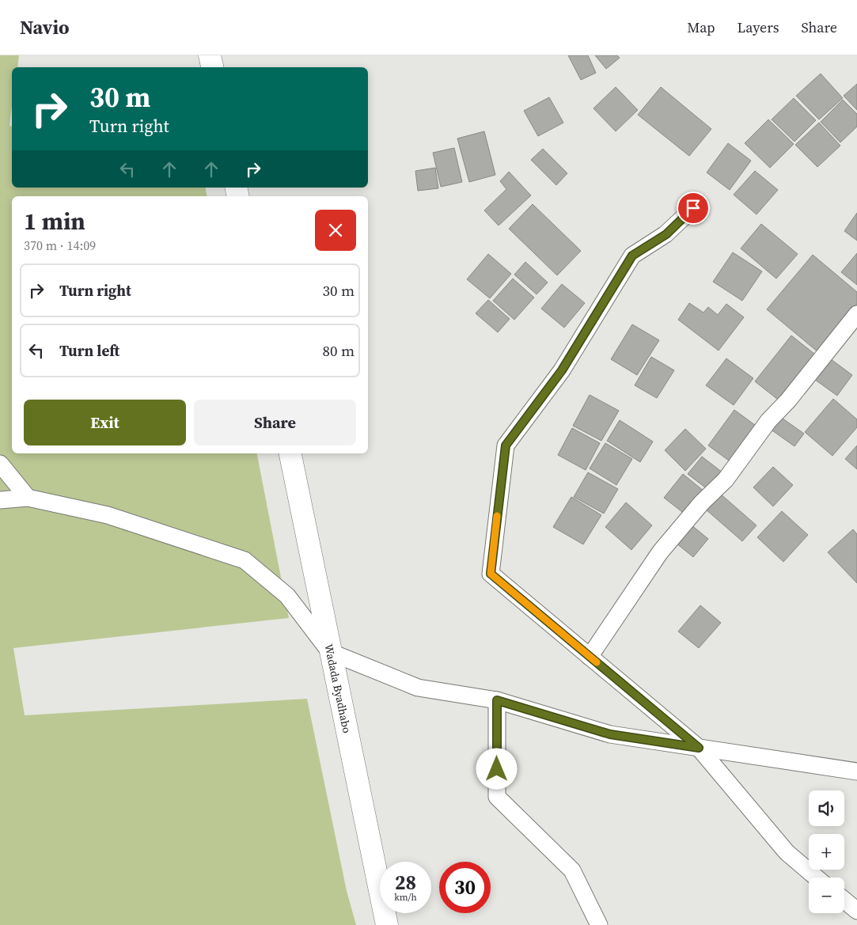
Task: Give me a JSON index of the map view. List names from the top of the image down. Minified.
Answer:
{"streets":{"main road":["Wadada Byadhabo"]},"page":{"header":"Navio","nav":["Map","Layers","Share"],"turn":["30 m","Turn right"],"heading":["1 min","370 m · 14:09"],"list":[{"name":"Turn right","value":"30 m"},{"name":"Turn left","value":"80 m"}],"buttons":["Exit","Share"],"map_buttons":["+","−"],"speed":"28 km/h","limit":"30"}}
